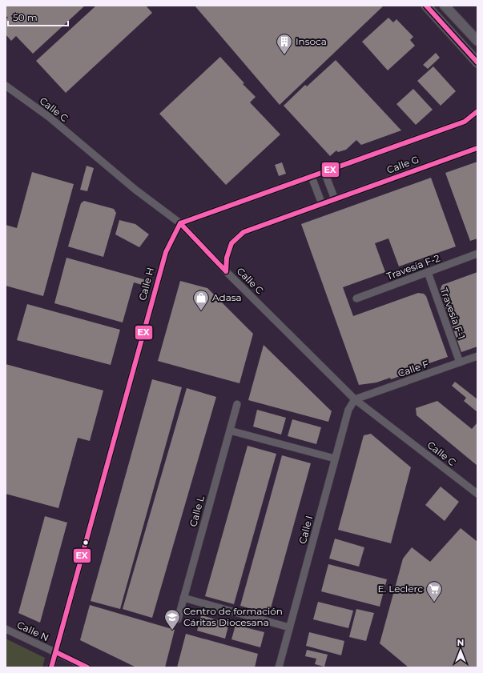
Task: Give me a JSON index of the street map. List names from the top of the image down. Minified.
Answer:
{"streets":{"street":["Calle C","Calle G","Travesía F-2","Calle H","Travesía F-1","Calle F","Calle L","Calle I","Calle N"]},"crossings":[["Calle C","Calle G"],["Calle C","Calle H"],["Calle C","Calle F"],["Calle C","Calle I"],["Calle G","Calle H"],["Travesía F-2","Travesía F-1"],["Calle H","Calle N"],["Travesía F-1","Calle F"],["Calle F","Calle I"]],"places":{"building":["Insoca"],"shop":["Adasa"],"supermarket":["E. Leclerc"],"school or university":["Centro de formación Cáritas Diocesana"]},"lines":["transit line EX"],"scale_bar":"50 m","north":"top"}
